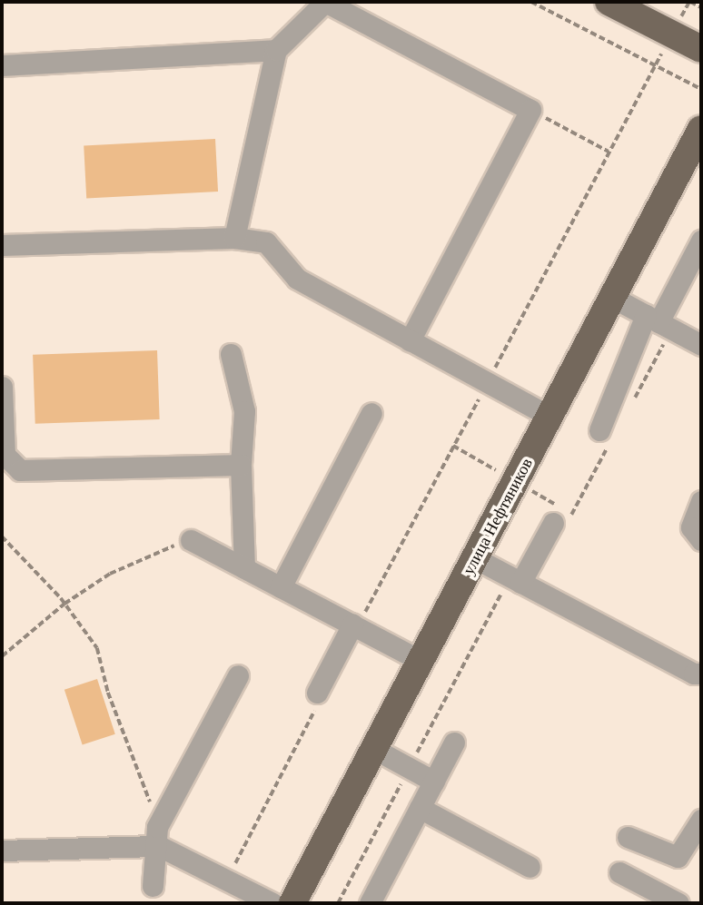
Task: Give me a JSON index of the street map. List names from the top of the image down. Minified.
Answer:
{"streets":{"main road":["улица Нефтяников"]}}
